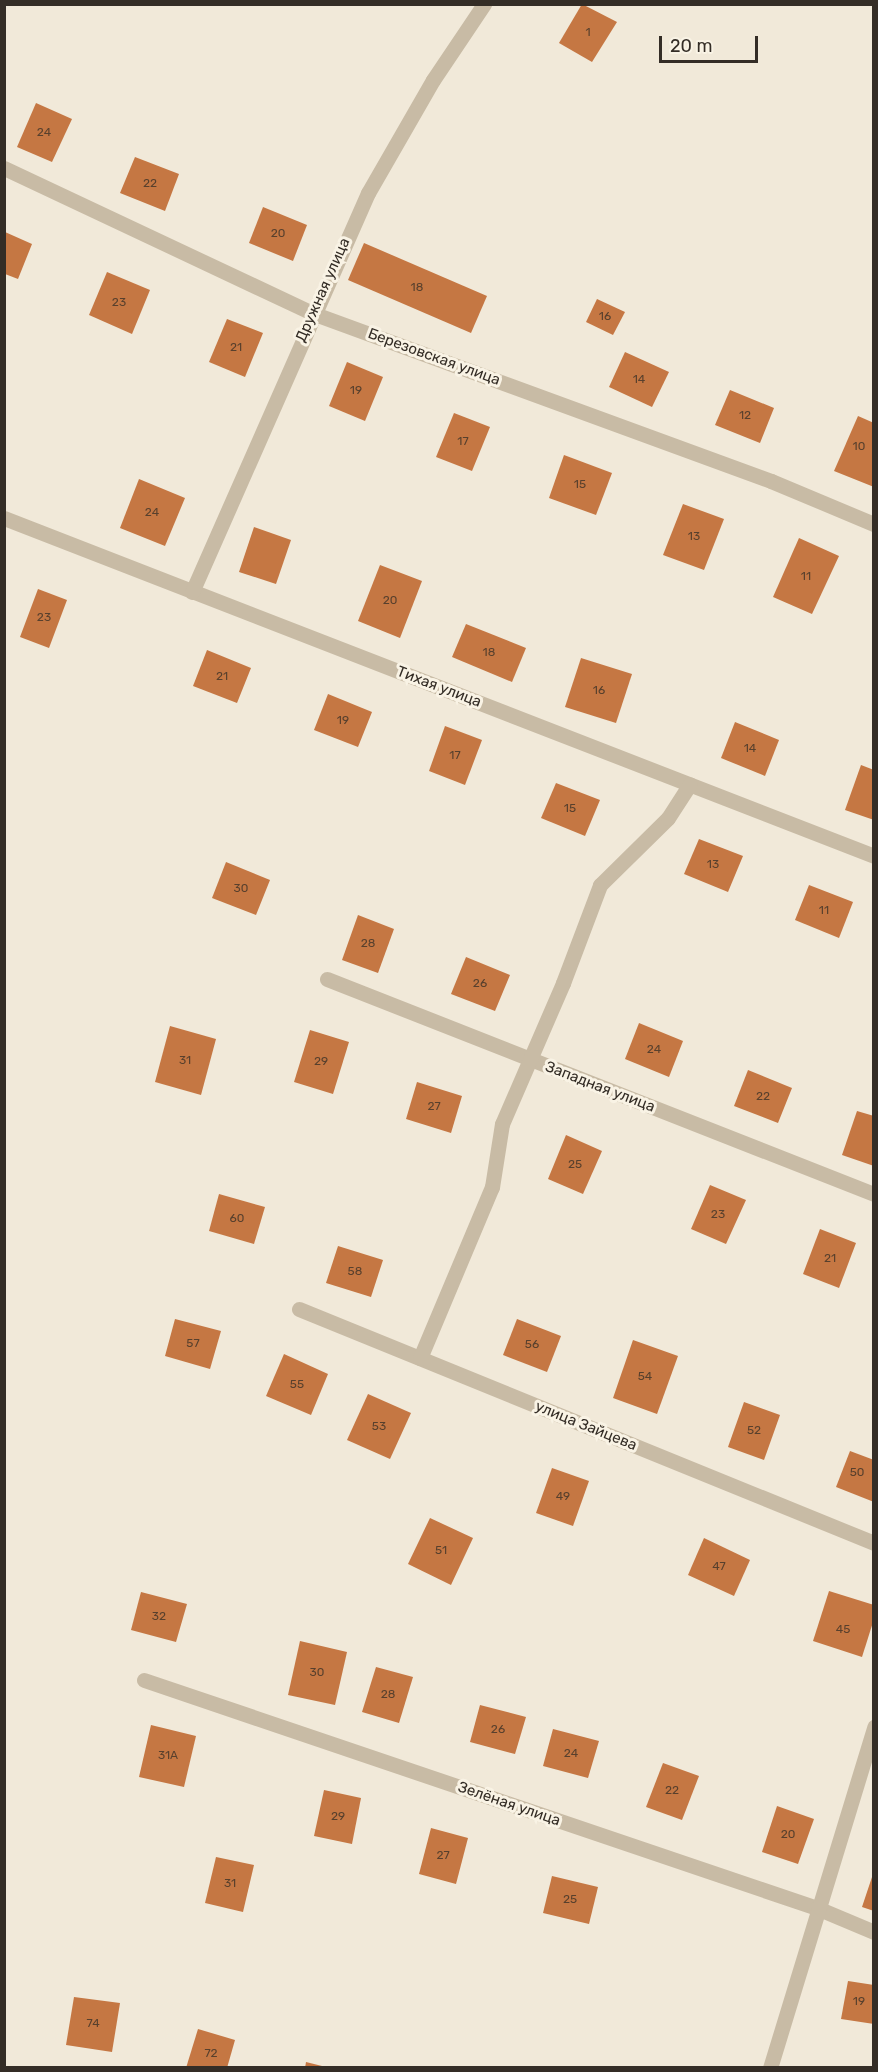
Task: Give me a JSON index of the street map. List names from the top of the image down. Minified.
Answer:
{"streets":{"street":["Дружная улица","Березовская улица","Тихая улица","Западная улица","улица Зайцева","Зелёная улица"]},"crossings":[["Дружная улица","Березовская улица"],["Дружная улица","Тихая улица"]],"house_numbers":["1","24","22","20","18","23","16","21","14","19","12","17","10","15","24","13","11","20","23","18","21","16","19","14","17","15","13","30","11","28","26","24","31","29","22","27","25","23","60","21","58","57","56","54","55","53","52","50","49","51","47","32","45","30","28","26","24","31А","22","29","20","27","31","25","19","74","72"],"scale_bar":"20 m"}
